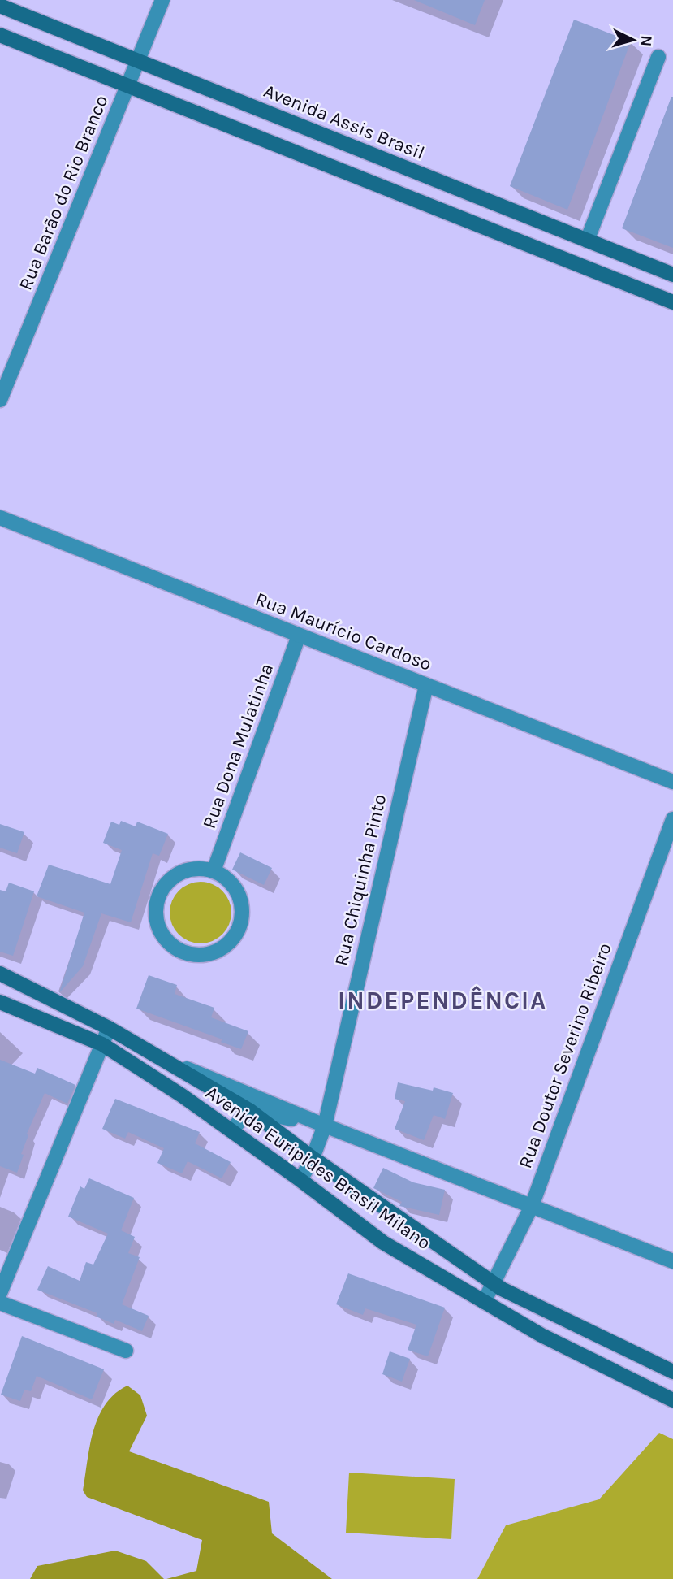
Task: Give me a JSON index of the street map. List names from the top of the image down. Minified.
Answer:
{"streets":{"main road":["Avenida Assis Brasil","Avenida Euripides Brasil Milano"],"street":["Rua Barão do Rio Branco","Rua Maurício Cardoso","Rua Dona Mulatinha","Rua Chiquinha Pinto","Rua Doutor Severino Ribeiro"]},"crossings":[["Avenida Assis Brasil","Rua Barão do Rio Branco"],["Rua Maurício Cardoso","Rua Dona Mulatinha"],["Rua Maurício Cardoso","Rua Chiquinha Pinto"],["Rua Chiquinha Pinto","Avenida Euripides Brasil Milano"],["Rua Doutor Severino Ribeiro","Avenida Euripides Brasil Milano"]],"districts":["INDEPENDÊNCIA"],"north":"right"}
